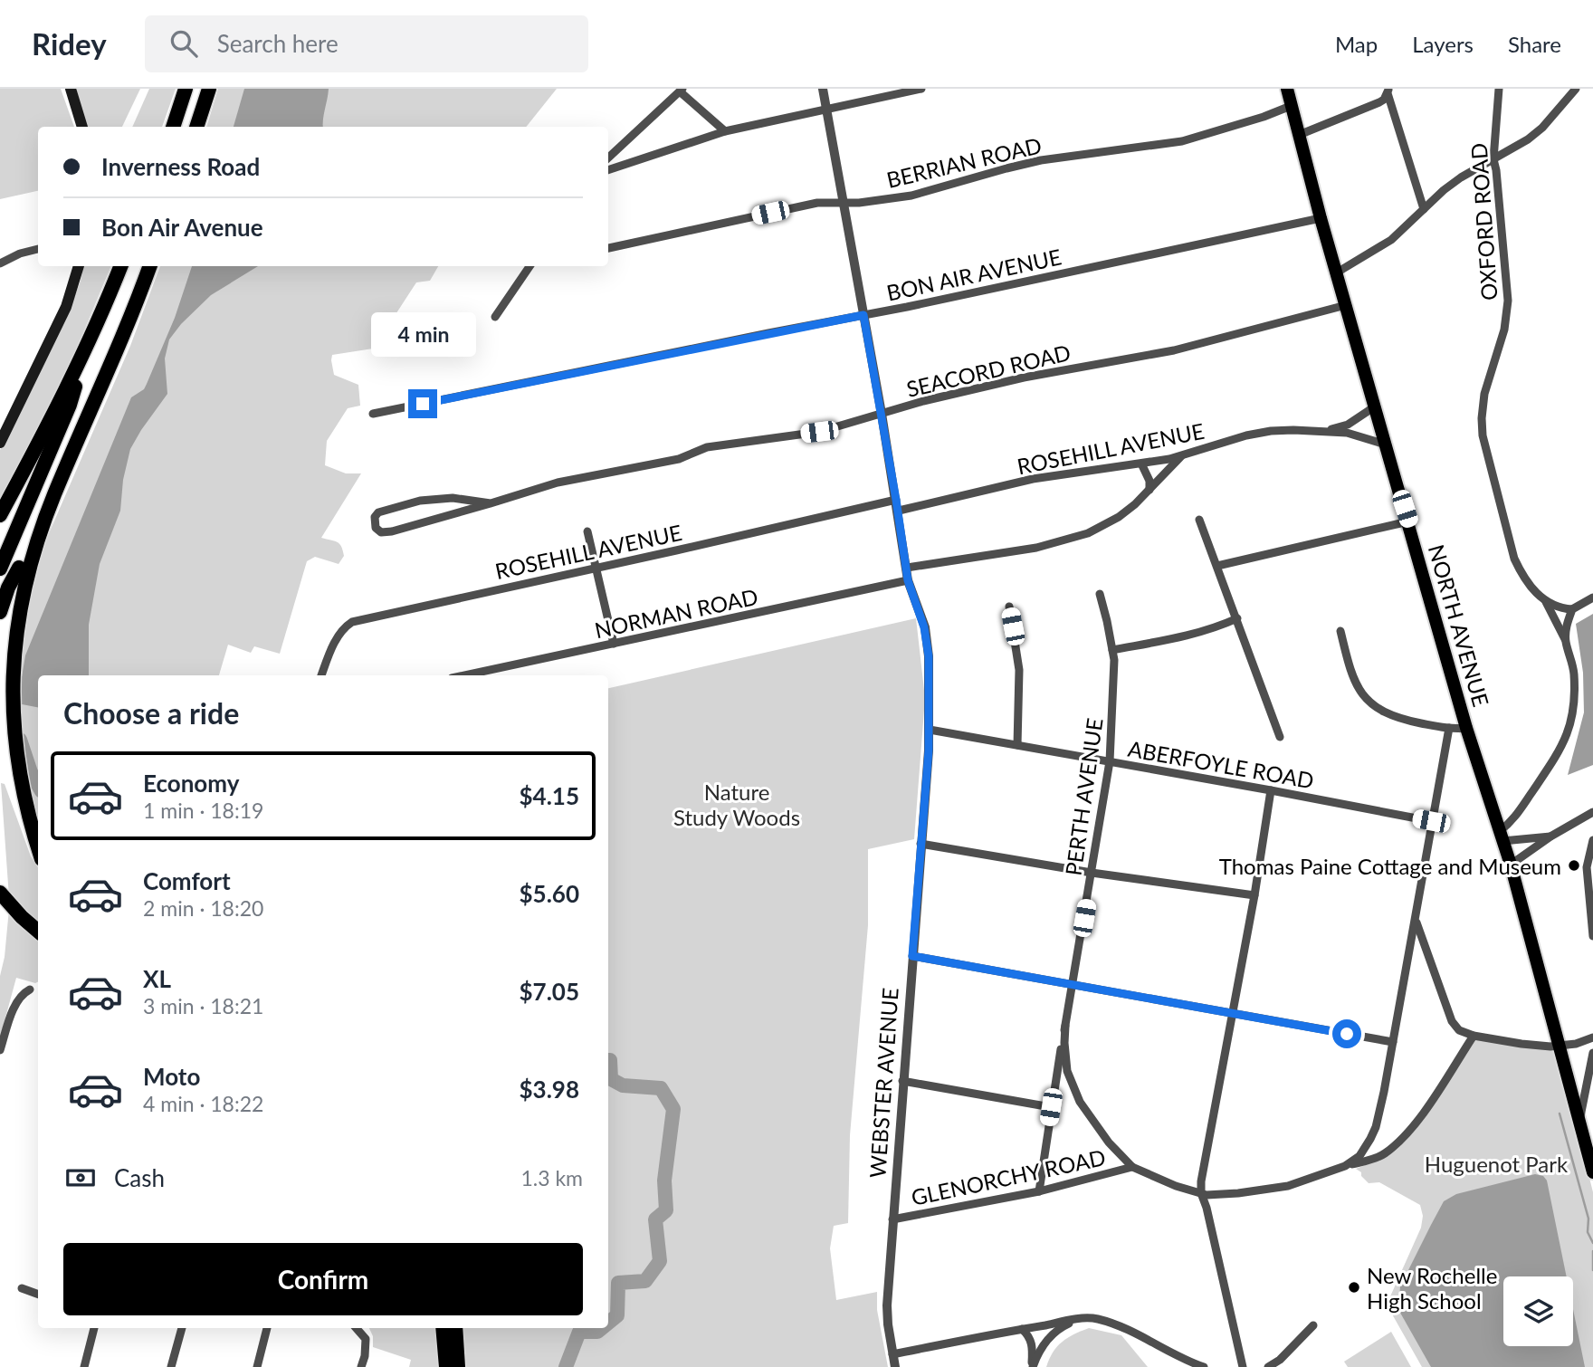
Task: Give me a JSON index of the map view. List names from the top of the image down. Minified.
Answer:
{"streets":{"main road":["NORTH AVENUE"],"street":["BERRIAN ROAD","OXFORD ROAD","BON AIR AVENUE","SEACORD ROAD","ROSEHILL AVENUE","NORMAN ROAD","ABERFOYLE ROAD","PERTH AVENUE","WEBSTER AVENUE","GLENORCHY ROAD"]},"crossings":[["BERRIAN ROAD","NORTH AVENUE"],["BERRIAN ROAD","WEBSTER AVENUE"],["BON AIR AVENUE","NORTH AVENUE"],["BON AIR AVENUE","WEBSTER AVENUE"],["SEACORD ROAD","NORTH AVENUE"],["SEACORD ROAD","WEBSTER AVENUE"],["ROSEHILL AVENUE","NORTH AVENUE"],["ROSEHILL AVENUE","WEBSTER AVENUE"],["NORMAN ROAD","WEBSTER AVENUE"],["ABERFOYLE ROAD","PERTH AVENUE"],["ABERFOYLE ROAD","WEBSTER AVENUE"],["PERTH AVENUE","GLENORCHY ROAD"],["WEBSTER AVENUE","GLENORCHY ROAD"]],"parks":["Nature Study Woods","Huguenot Park"],"places":["Thomas Paine Cottage and Museum","New Rochelle High School"],"page":{"header":"Ridey","search":"Search here","nav":["Map","Layers","Share"],"banner":["Inverness Road","Bon Air Avenue"],"bubble":"4 min","heading":"Choose a ride","list":[{"name":"Economy","note":"1 min · 18:19","value":"$4.15"},{"name":"Comfort","note":"2 min · 18:20","value":"$5.60"},{"name":"XL","note":"3 min · 18:21","value":"$7.05"},{"name":"Moto","note":"4 min · 18:22","value":"$3.98"}],"pay":["Cash","1.3 km"],"buttons":"Confirm"}}
